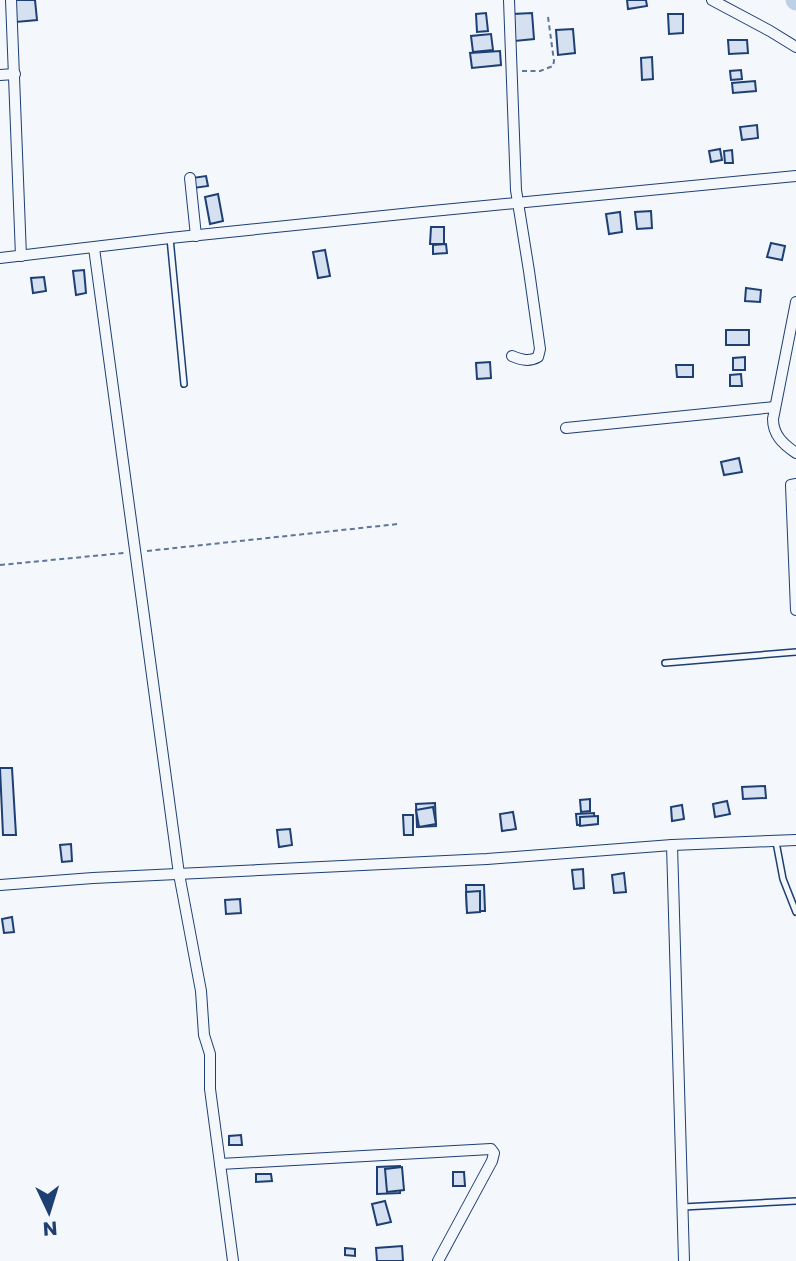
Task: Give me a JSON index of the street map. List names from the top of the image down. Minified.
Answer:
{"north":"bottom"}
